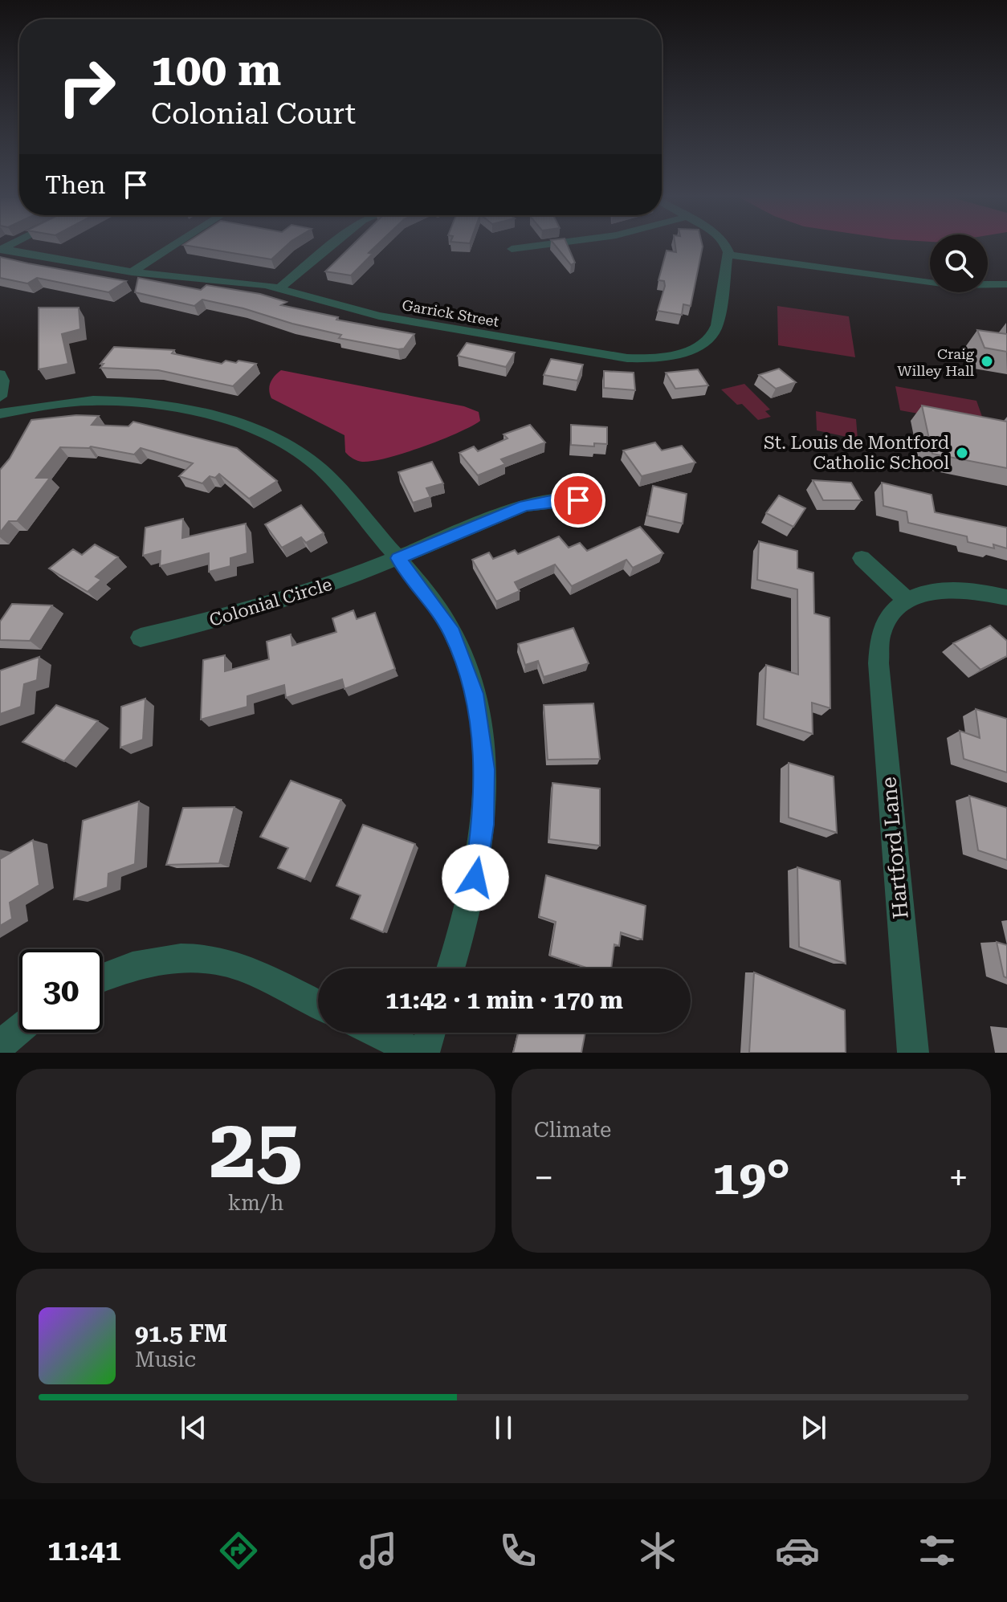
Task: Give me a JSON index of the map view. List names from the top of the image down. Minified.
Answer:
{"streets":{"street":["Garrick Street","Colonial Circle","Hartford Lane"]},"places":["Craig Willey Hall","St. Louis de Montford Catholic School"],"page":{"turn":["100 m","Colonial Court"],"then":"Then","limit":"30","trip":"11:42 · 1 min · 170 m","tile":[["25","km/h"],"Climate"],"heat":["−","19°","+"],"song":["91.5 FM","Music"],"tabs":"11:41"}}
